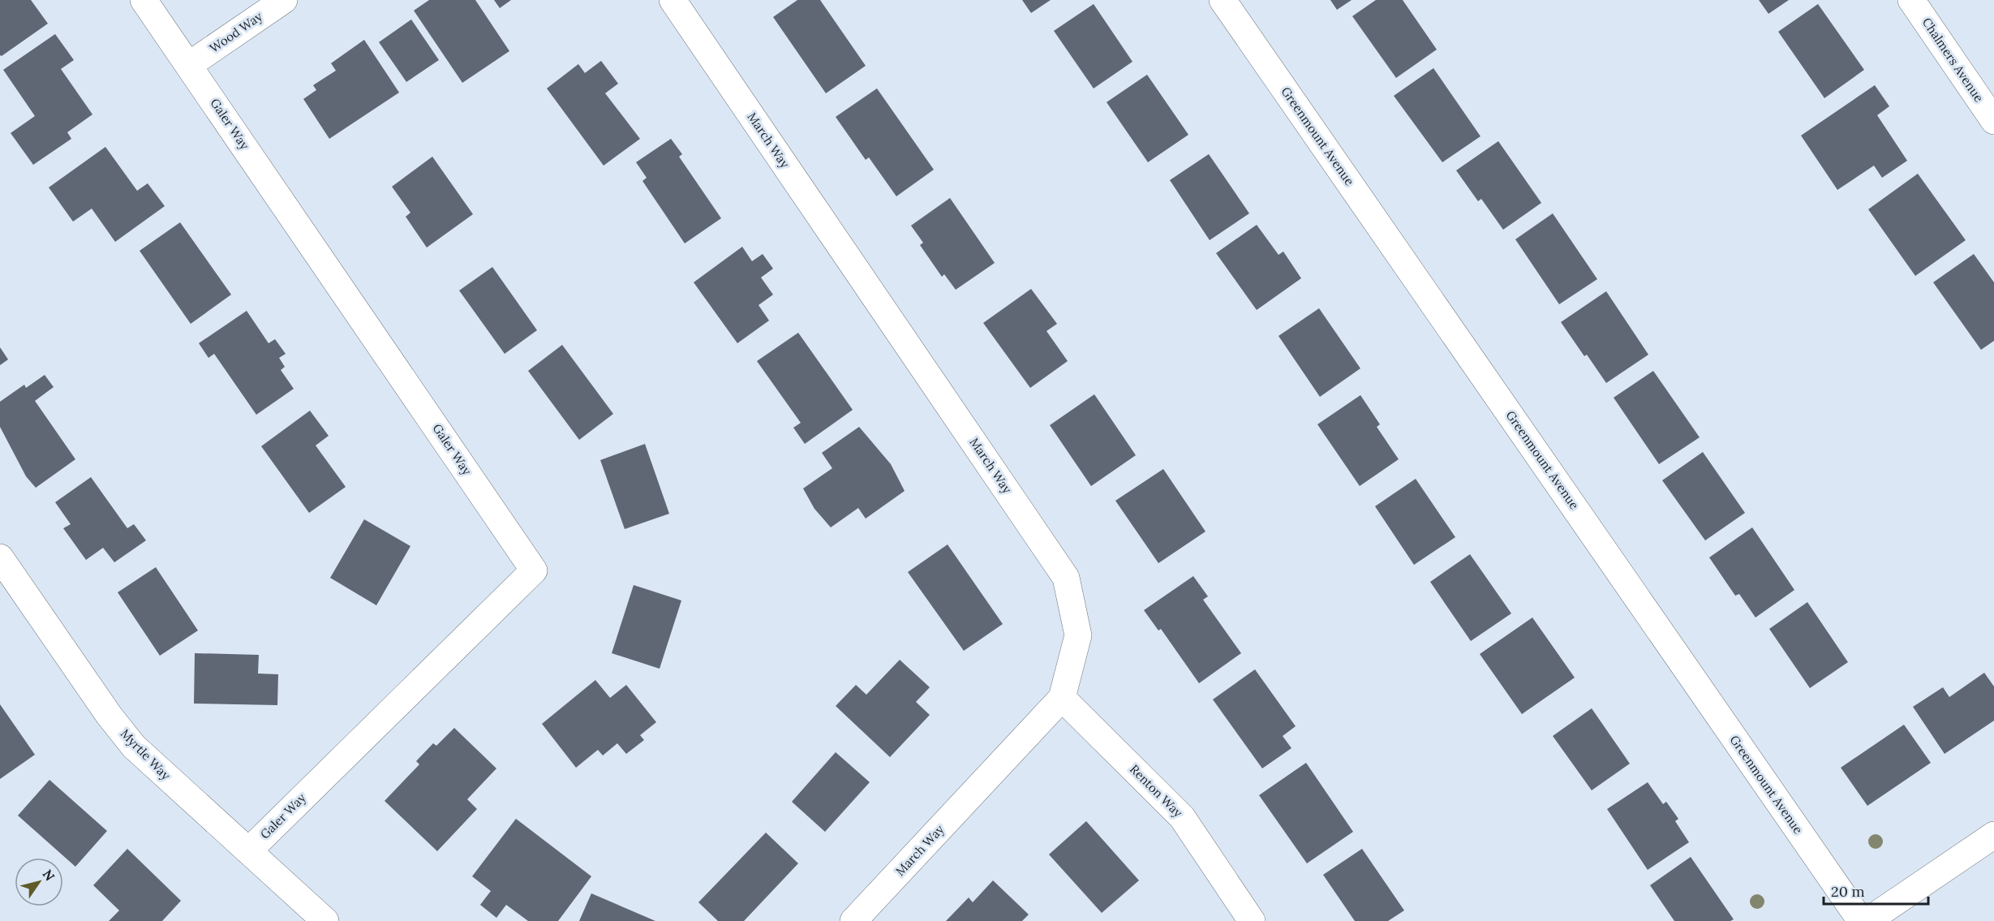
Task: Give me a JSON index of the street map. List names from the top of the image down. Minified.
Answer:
{"streets":{"street":["Wood Way","Chalmers Avenue","Galer Way","Greenmount Avenue","March Way","Myrtle Way","Renton Way"]},"crossings":[["Wood Way","Galer Way"],["Galer Way","Myrtle Way"],["March Way","Renton Way"]],"scale_bar":"20 m","north":"top right"}
